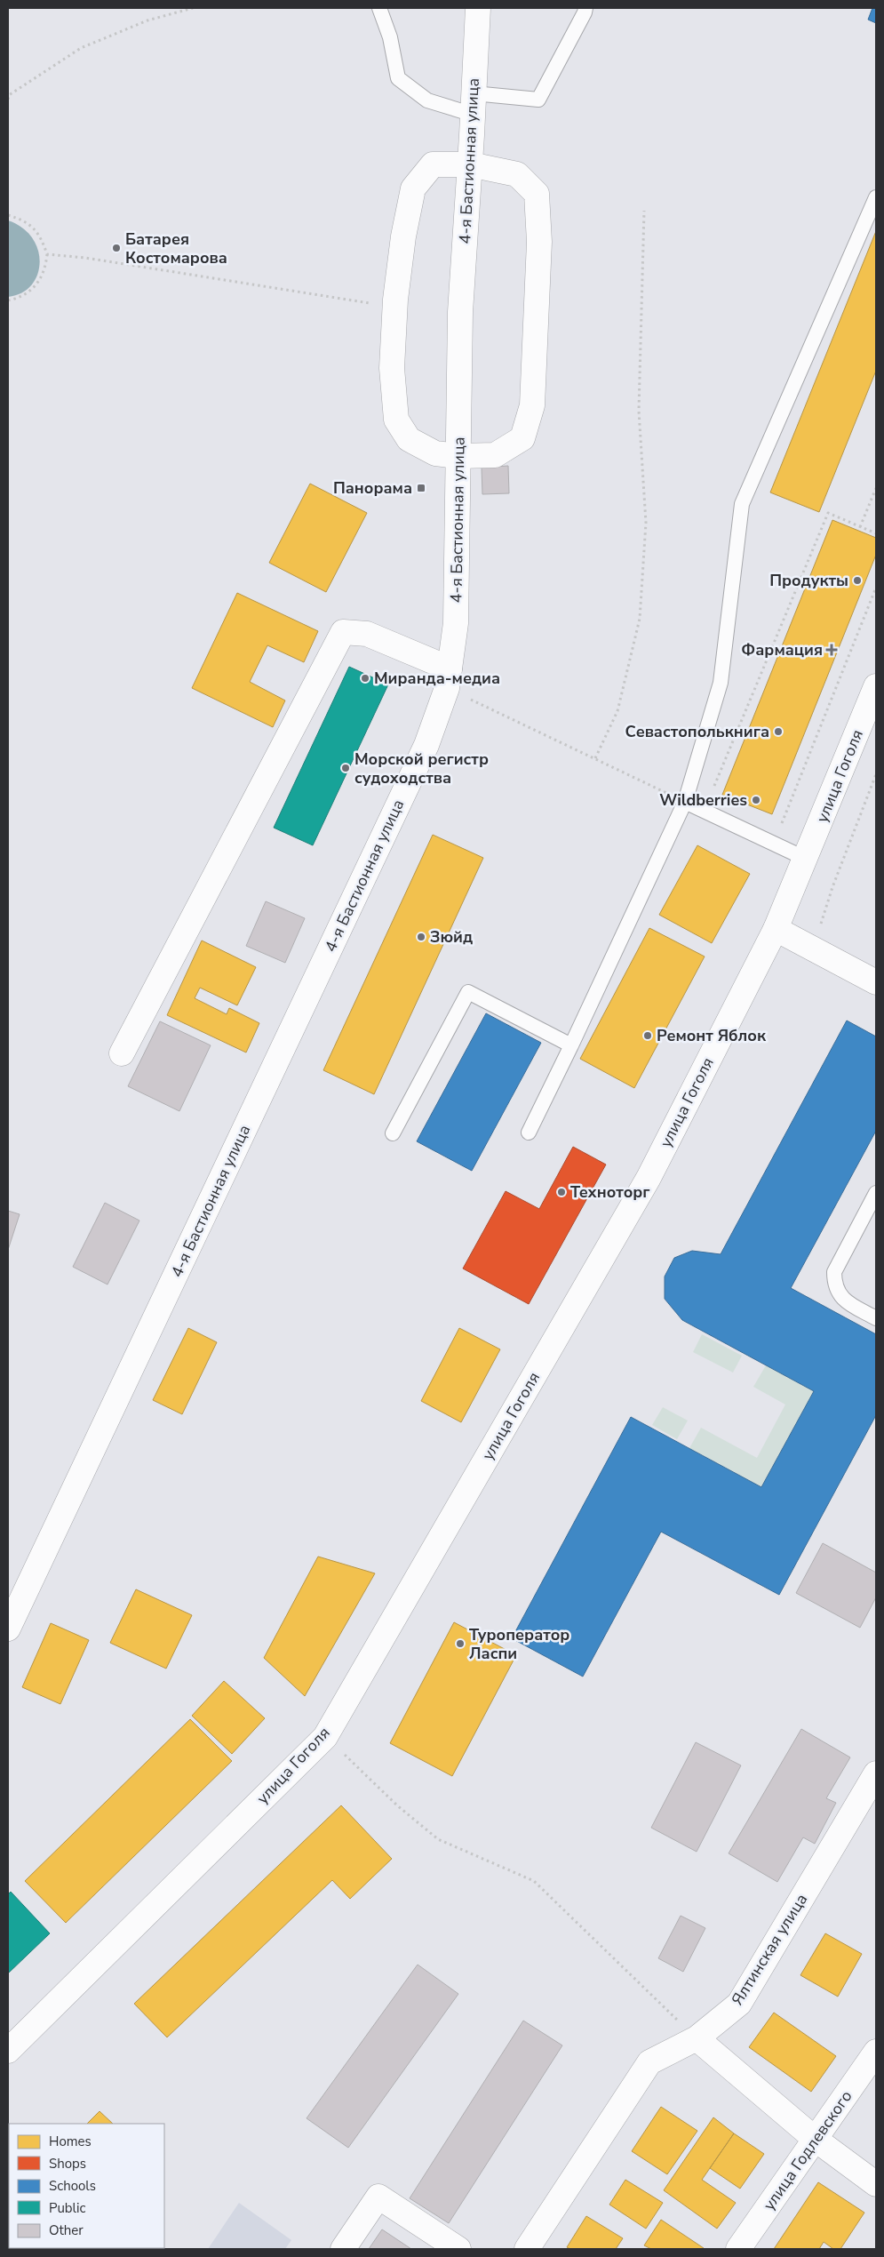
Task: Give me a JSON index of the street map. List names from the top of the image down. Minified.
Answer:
{"streets":{"main road":["4-я Бастионная улица","улица Гоголя","Ялтинская улица","улица Годлевского"]},"places":{"other":["Батарея Костомарова","Продукты","Миранда-медиа","Севастополькнига","Морской регистр судоходства","Wildberries","Зюйд","Ремонт Яблок","Техноторг","Туроператор Ласпи"],"transit":["Панорама"],"health":["Фармация"]},"legend":["Homes","Shops","Schools","Public","Other"]}
